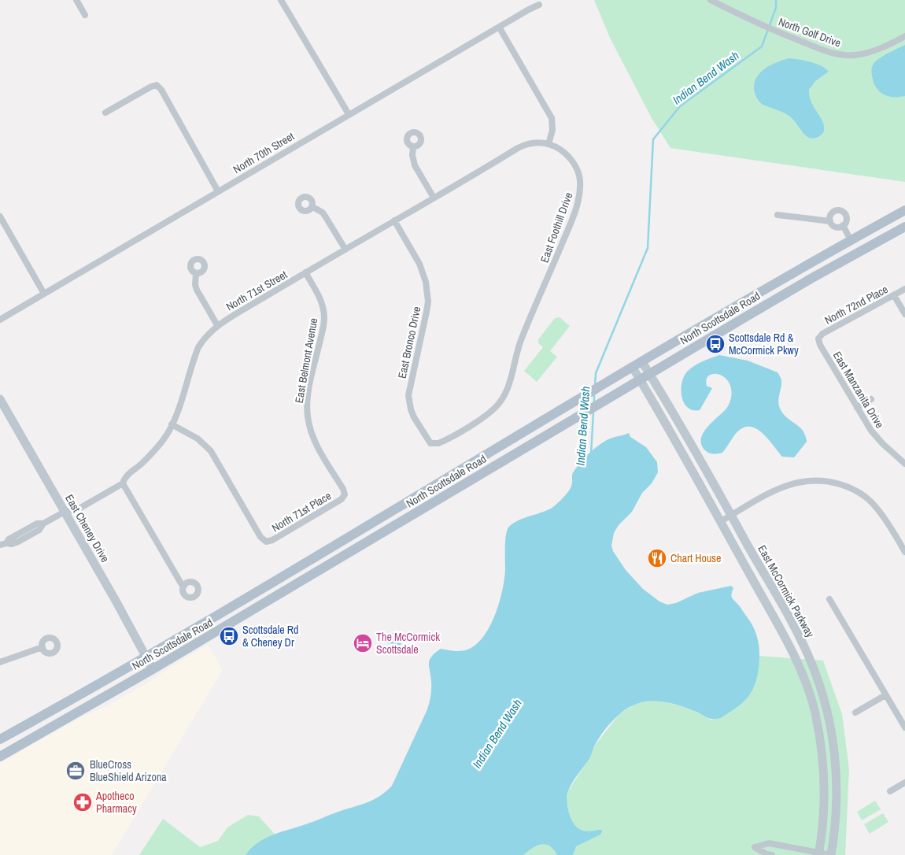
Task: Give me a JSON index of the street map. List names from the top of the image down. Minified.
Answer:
{"streets":{"main road":["North Scottsdale Road","East Cheney Drive","East McCormick Parkway"],"street":["North Golf Drive","North 70th Street","East Foothill Drive","North 71st Street","North 72nd Place","East Bronco Drive","East Belmont Avenue","East Manzanita Drive","North 71st Place"]},"crossings":[["East Foothill Drive","North 71st Street"],["East Foothill Drive","East Bronco Drive"],["North 71st Street","East Bronco Drive"],["North 71st Street","East Belmont Avenue"],["North 71st Street","North 71st Place"],["North 71st Street","East Cheney Drive"],["North 72nd Place","East Manzanita Drive"],["North Scottsdale Road","East Cheney Drive"],["North Scottsdale Road","East McCormick Parkway"],["East Belmont Avenue","North 71st Place"]],"water":["Indian Bend Wash"],"places":{"bus stop":["Scottsdale Rd & McCormick Pkwy","Scottsdale Rd & Cheney Dr"],"restaurant":["Chart House"],"hotel":["The McCormick Scottsdale"],"office":["BlueCross BlueShield Arizona"],"pharmacy":["Apotheco Pharmacy"]}}
